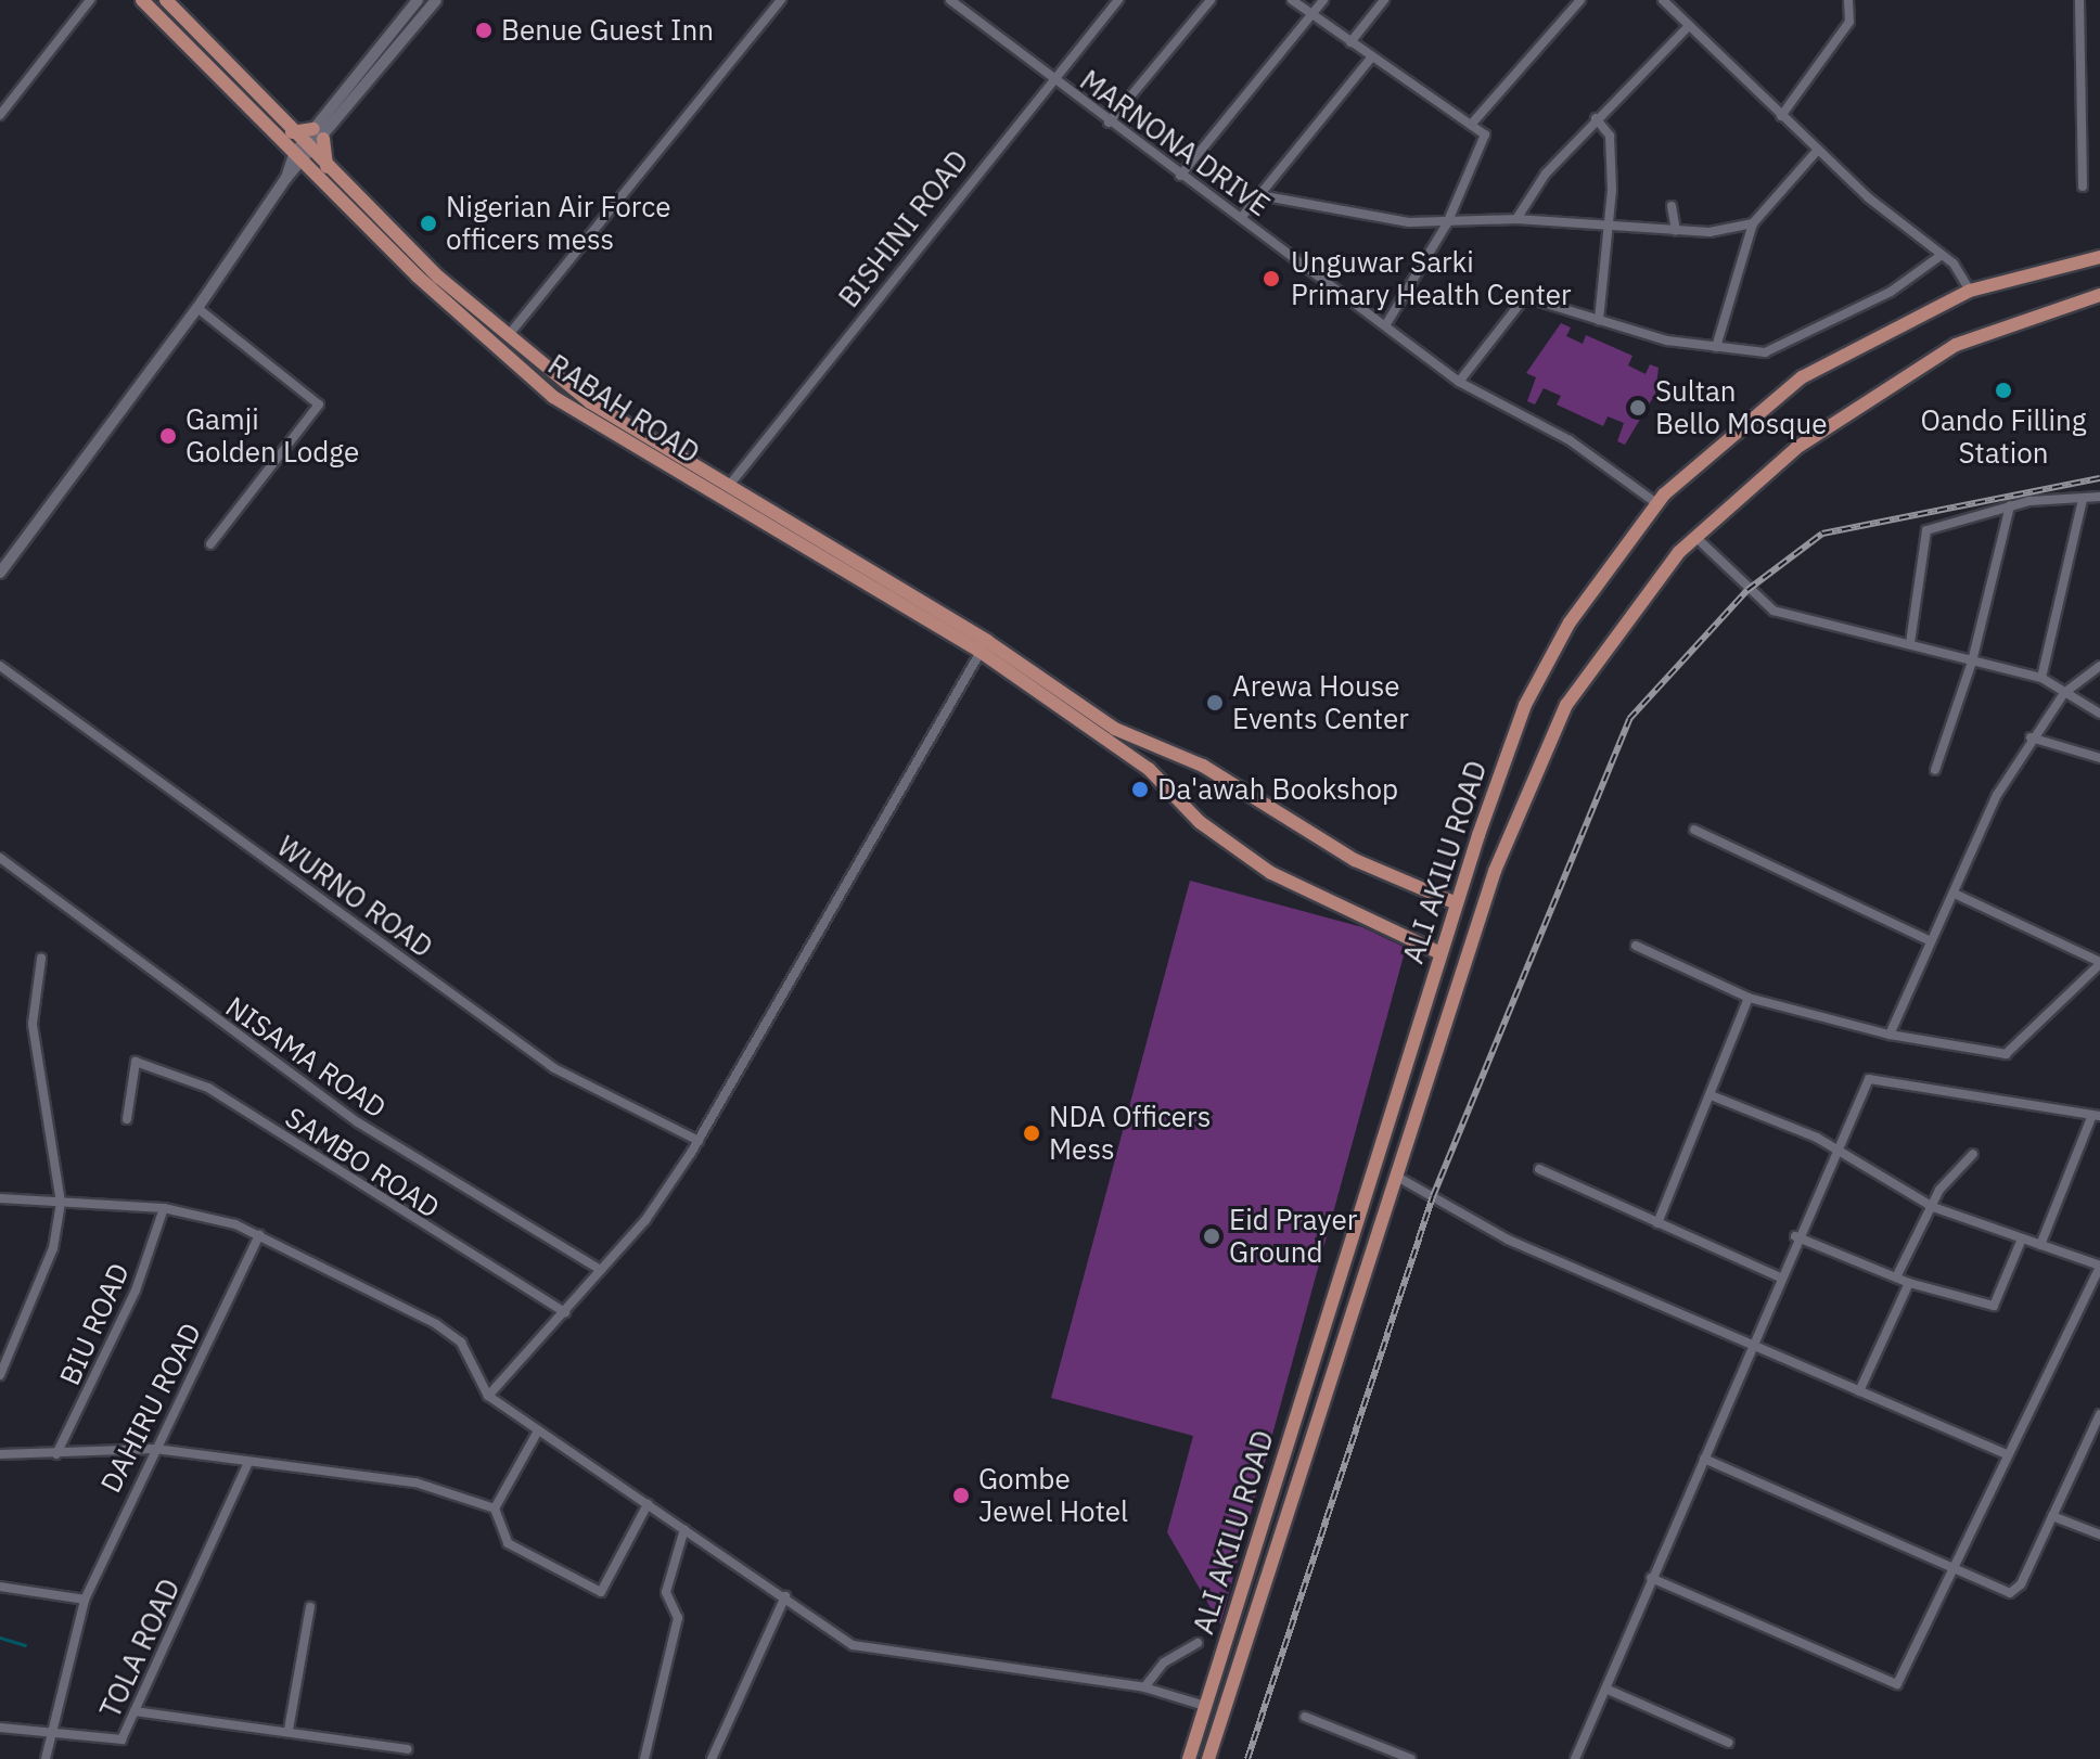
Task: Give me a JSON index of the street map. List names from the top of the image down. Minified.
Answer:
{"streets":{"main road":["RABAH ROAD","ALI AKILU ROAD"],"street":["MARNONA DRIVE","BISHINI ROAD","WURNO ROAD","NISAMA ROAD","SAMBO ROAD","BIU ROAD","DAHIRU ROAD","TOLA ROAD"]},"crossings":[["MARNONA DRIVE","BISHINI ROAD"],["MARNONA DRIVE","ALI AKILU ROAD"],["BISHINI ROAD","RABAH ROAD"],["RABAH ROAD","ALI AKILU ROAD"],["DAHIRU ROAD","TOLA ROAD"]],"places":["Benue Guest Inn","Nigerian Air Force officers mess","Unguwar Sarki Primary Health Center","Oando Filling Station","Sultan Bello Mosque","Gamji Golden Lodge","Arewa House Events Center","Da'awah Bookshop","NDA Officers Mess","Eid Prayer Ground","Gombe Jewel Hotel"]}
